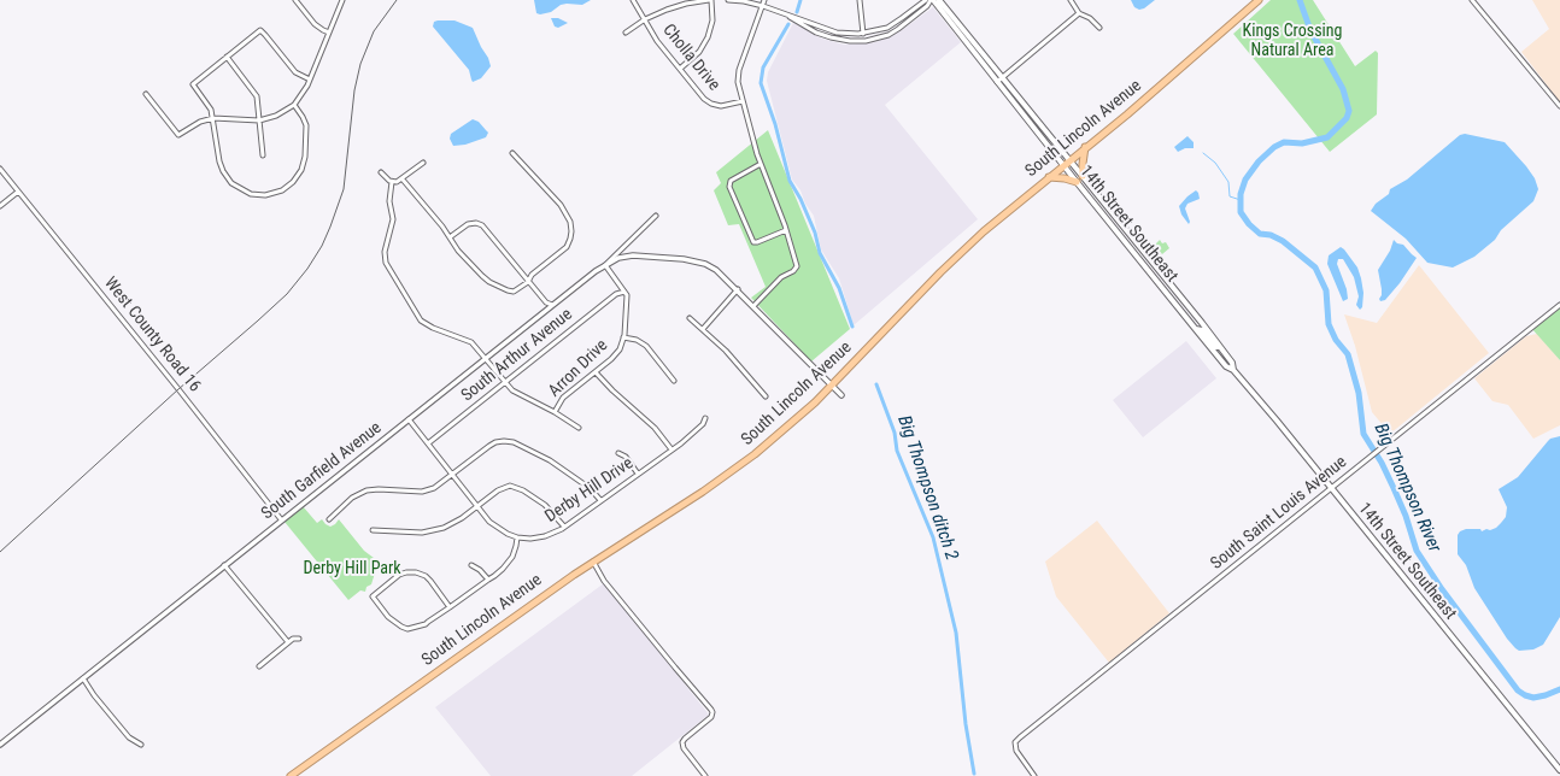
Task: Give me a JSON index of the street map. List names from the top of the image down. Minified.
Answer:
{"streets":{"highway":["South Lincoln Avenue"],"main road":["14th Street Southeast"],"street":["Cholla Drive","West County Road 16","South Arthur Avenue","Arron Drive","South Garfield Avenue","Derby Hill Drive","South Saint Louis Avenue"]},"crossings":[["South Lincoln Avenue","14th Street Southeast"],["14th Street Southeast","South Saint Louis Avenue"],["West County Road 16","South Garfield Avenue"],["South Arthur Avenue","Arron Drive"],["South Arthur Avenue","Derby Hill Drive"],["South Garfield Avenue","Derby Hill Drive"]],"water":["Big Thompson ditch 2","Big Thompson River"],"parks":["Kings Crossing Natural Area","Derby Hill Park"]}
